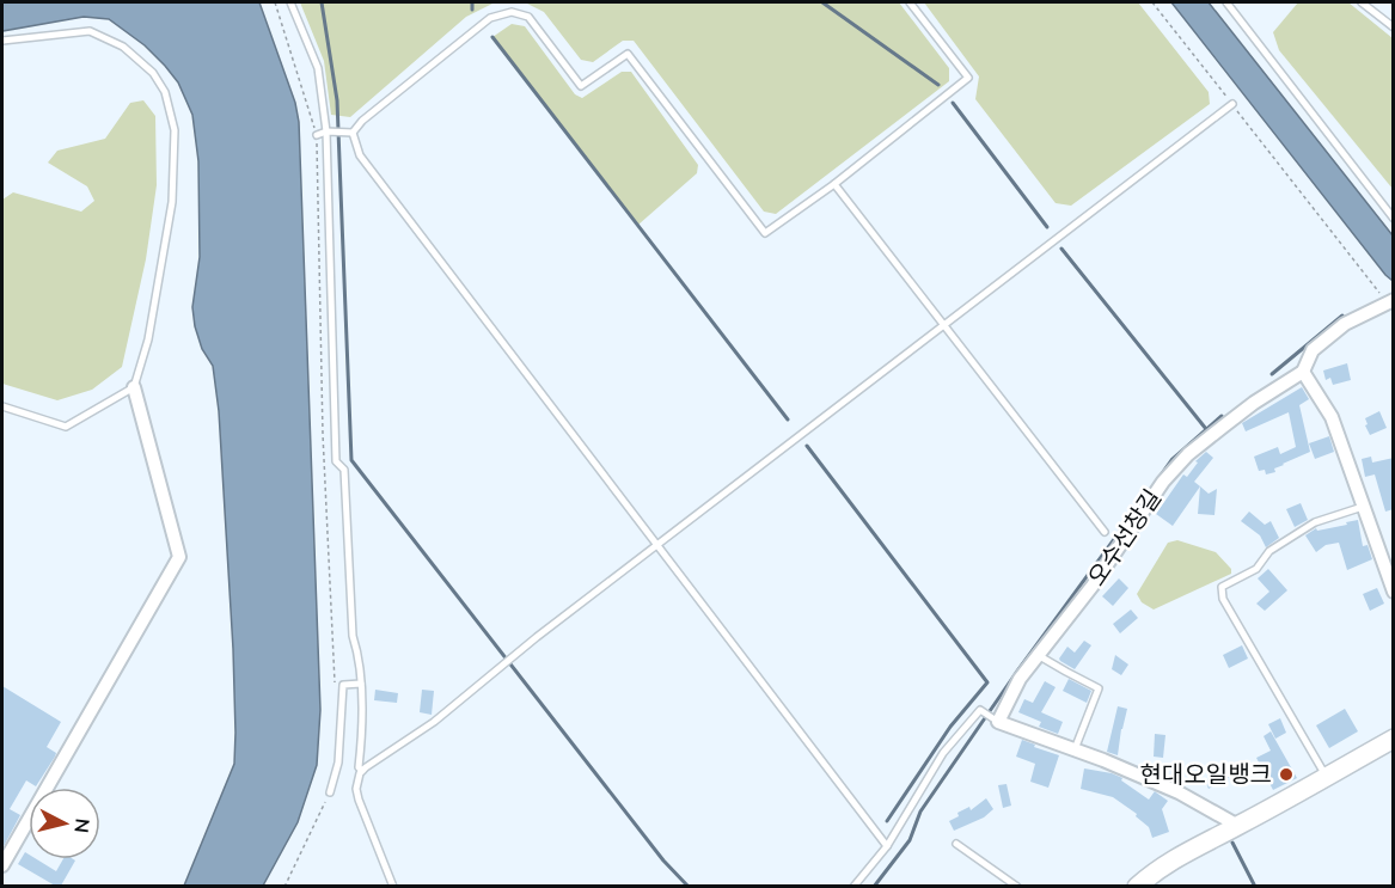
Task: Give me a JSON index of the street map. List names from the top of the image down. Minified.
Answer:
{"streets":{"street":["오수선창길"]},"places":["현대오일뱅크"],"north":"right"}
